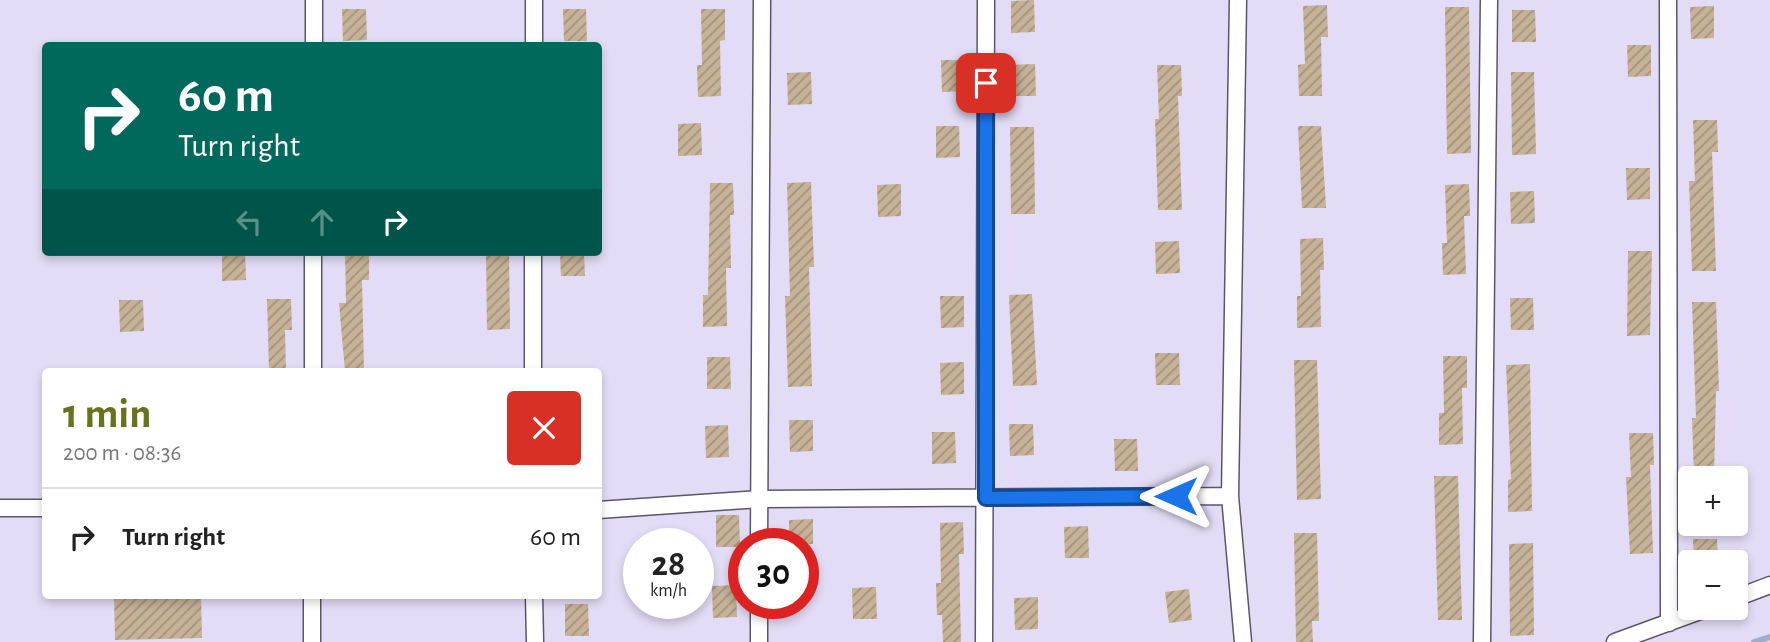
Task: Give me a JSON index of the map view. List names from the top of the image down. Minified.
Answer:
{"page":{"turn":["60 m","Turn right"],"heading":["1 min","200 m · 08:36"],"map_buttons":["+","−"],"list":[{"name":"Turn right","value":"60 m"}],"speed":"28 km/h","limit":"30"}}
